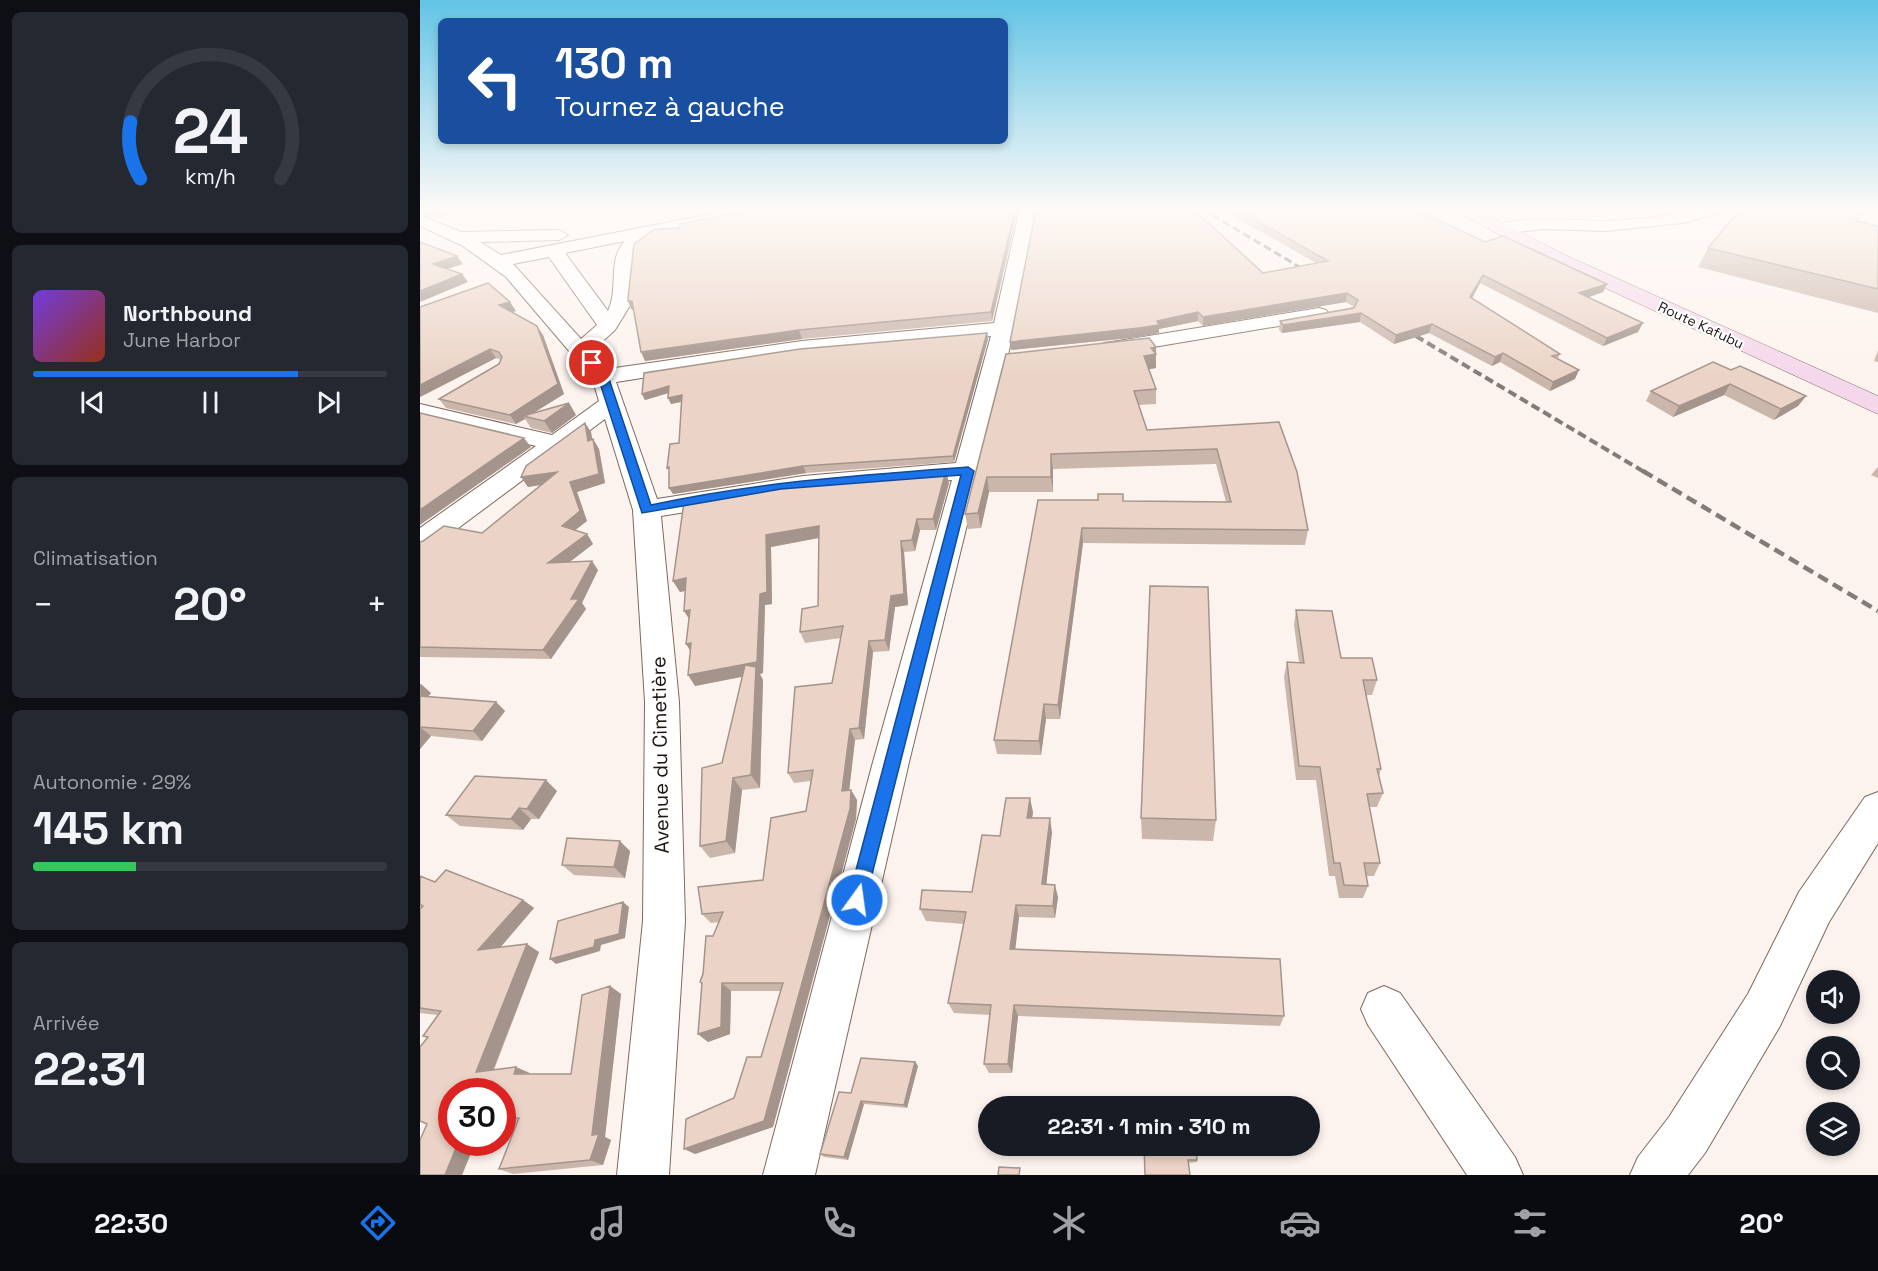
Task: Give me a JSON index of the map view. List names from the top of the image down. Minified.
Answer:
{"streets":{"main road":["Route Kafubu"],"street":["Avenue du Cimetière"]},"page":{"turn":["130 m","Tournez à gauche"],"song":["Northbound","June Harbor"],"tile":["Climatisation",["Autonomie · 29%","145 km"],["Arrivée","22:31"]],"heat":["−","20°","+"],"limit":"30","trip":"22:31 · 1 min · 310 m","tabs":["22:30","20°"],"gauge":["24","km/h"]}}
